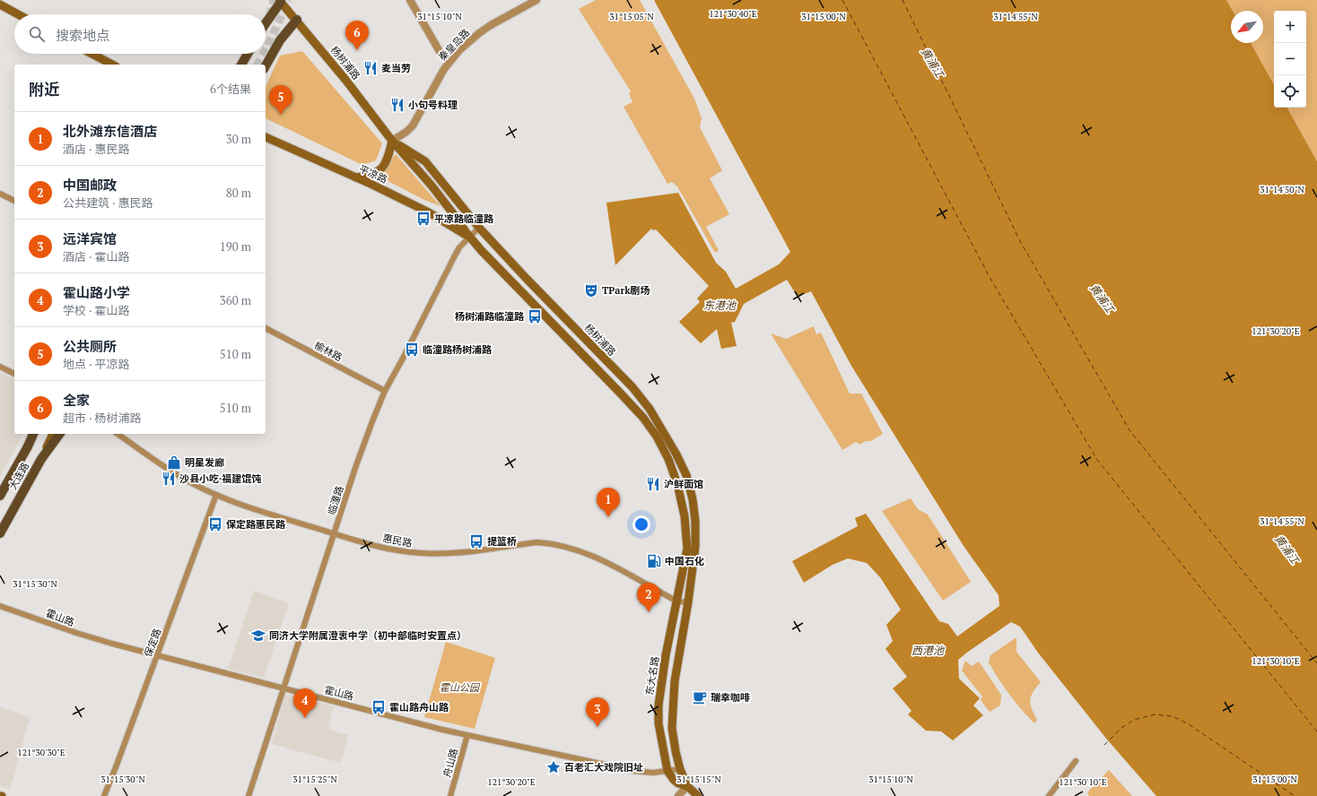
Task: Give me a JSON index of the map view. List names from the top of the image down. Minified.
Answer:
{"streets":{"main road":["杨树浦路","平凉路","大连路","东大名路"],"street":["秦皇岛路","榆林路","临潼路","惠民路","霍山路","保定路","舟山路"]},"crossings":[["秦皇岛路","杨树浦路"],["杨树浦路","平凉路"],["杨树浦路","临潼路"],["杨树浦路","惠民路"],["杨树浦路","东大名路"],["平凉路","临潼路"],["榆林路","临潼路"],["临潼路","惠民路"],["临潼路","霍山路"],["惠民路","保定路"],["惠民路","东大名路"],["霍山路","保定路"],["霍山路","东大名路"],["霍山路","舟山路"]],"water":["黄浦江","东港池","西港池"],"parks":["霍山公园"],"places":{"restaurant":["麦当劳","小句号料理","沙县小吃·福建馄饨","沪鲜面馆"],"bus stop":["平凉路临潼路","杨树浦路临潼路","临潼路杨树浦路","保定路惠民路","提篮桥","霍山路舟山路"],"theatre":["TPark剧场"],"shop":["明星发廊"],"fuel station":["中国石化"],"school or university":["同济大学附属澄衷中学（初中部临时安置点）"],"cafe":["瑞幸咖啡"],"place":["百老汇大戏院旧址"]},"north":"bottom left","page":{"map_buttons":["+","−"],"search":"搜索地点","pins":["6","5","1","2","4","3"],"heading":["附近","6个结果"],"list":[{"mark":"1","name":"北外滩东信酒店","note":"酒店 · 惠民路","value":"30 m"},{"mark":"2","name":"中国邮政","note":"公共建筑 · 惠民路","value":"80 m"},{"mark":"3","name":"远洋宾馆","note":"酒店 · 霍山路","value":"190 m"},{"mark":"4","name":"霍山路小学","note":"学校 · 霍山路","value":"360 m"},{"mark":"5","name":"公共厕所","note":"地点 · 平凉路","value":"510 m"},{"mark":"6","name":"全家","note":"超市 · 杨树浦路","value":"510 m"}]},"coordinates":["121°30'40\"E","31°15'10\"N","31°15'05\"N","31°15'00\"N","31°14'55\"N","31°14'50\"N","121°30'20\"E","31°15'30\"N","121°30'10\"E","121°30'30\"E","31°15'25\"N","31°15'15\"N"]}
